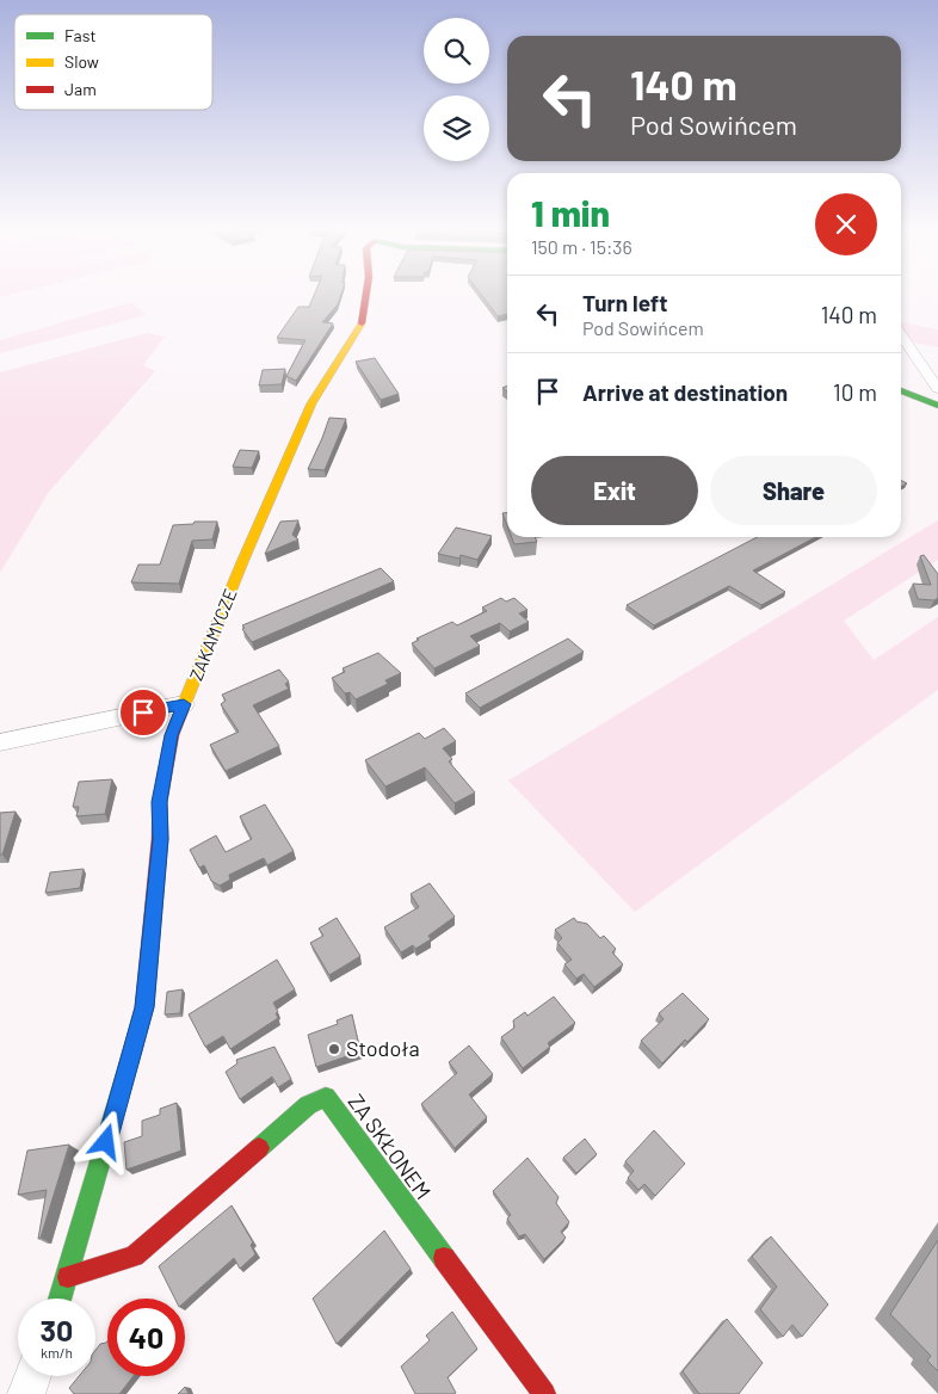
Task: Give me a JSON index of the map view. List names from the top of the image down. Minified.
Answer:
{"streets":{"street":["ZAKAMYCZE","ZA SKŁONEM"]},"crossings":[["ZAKAMYCZE","ZA SKŁONEM"]],"places":["Stodoła"],"legend":["Fast","Slow","Jam"],"page":{"turn":["140 m","Pod Sowińcem"],"heading":["1 min","150 m · 15:36"],"list":[{"name":"Turn left","note":"Pod Sowińcem","value":"140 m"},{"name":"Arrive at destination","value":"10 m"}],"buttons":["Exit","Share"],"speed":"30 km/h","limit":"40"}}
